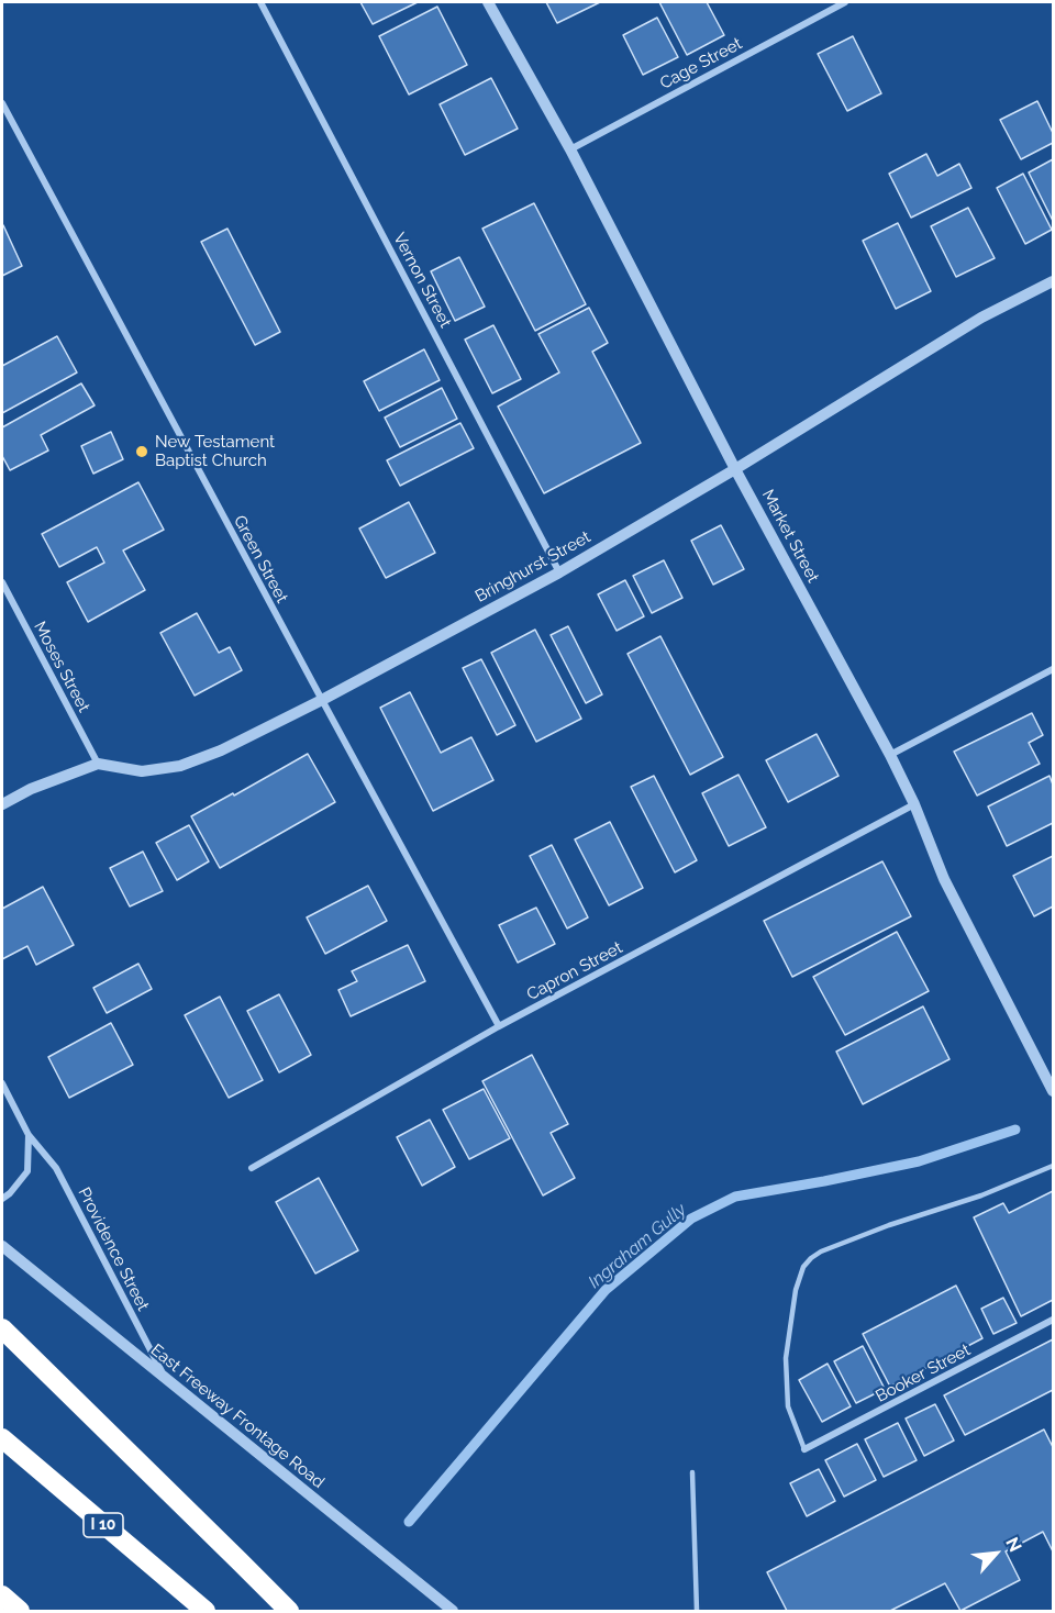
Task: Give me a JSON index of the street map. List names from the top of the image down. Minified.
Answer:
{"streets":{"highway":["I 10"],"street":["Cage Street","Vernon Street","Market Street","Green Street","Bringhurst Street","Moses Street","Capron Street","Providence Street","Booker Street","East Freeway Frontage Road"]},"crossings":[["Cage Street","Market Street"],["Vernon Street","Bringhurst Street"],["Market Street","Bringhurst Street"],["Market Street","Capron Street"],["Green Street","Bringhurst Street"],["Green Street","Capron Street"],["Bringhurst Street","Moses Street"],["Providence Street","East Freeway Frontage Road"]],"water":["Ingraham Gully"],"places":["New Testament Baptist Church"],"north":"top right"}
